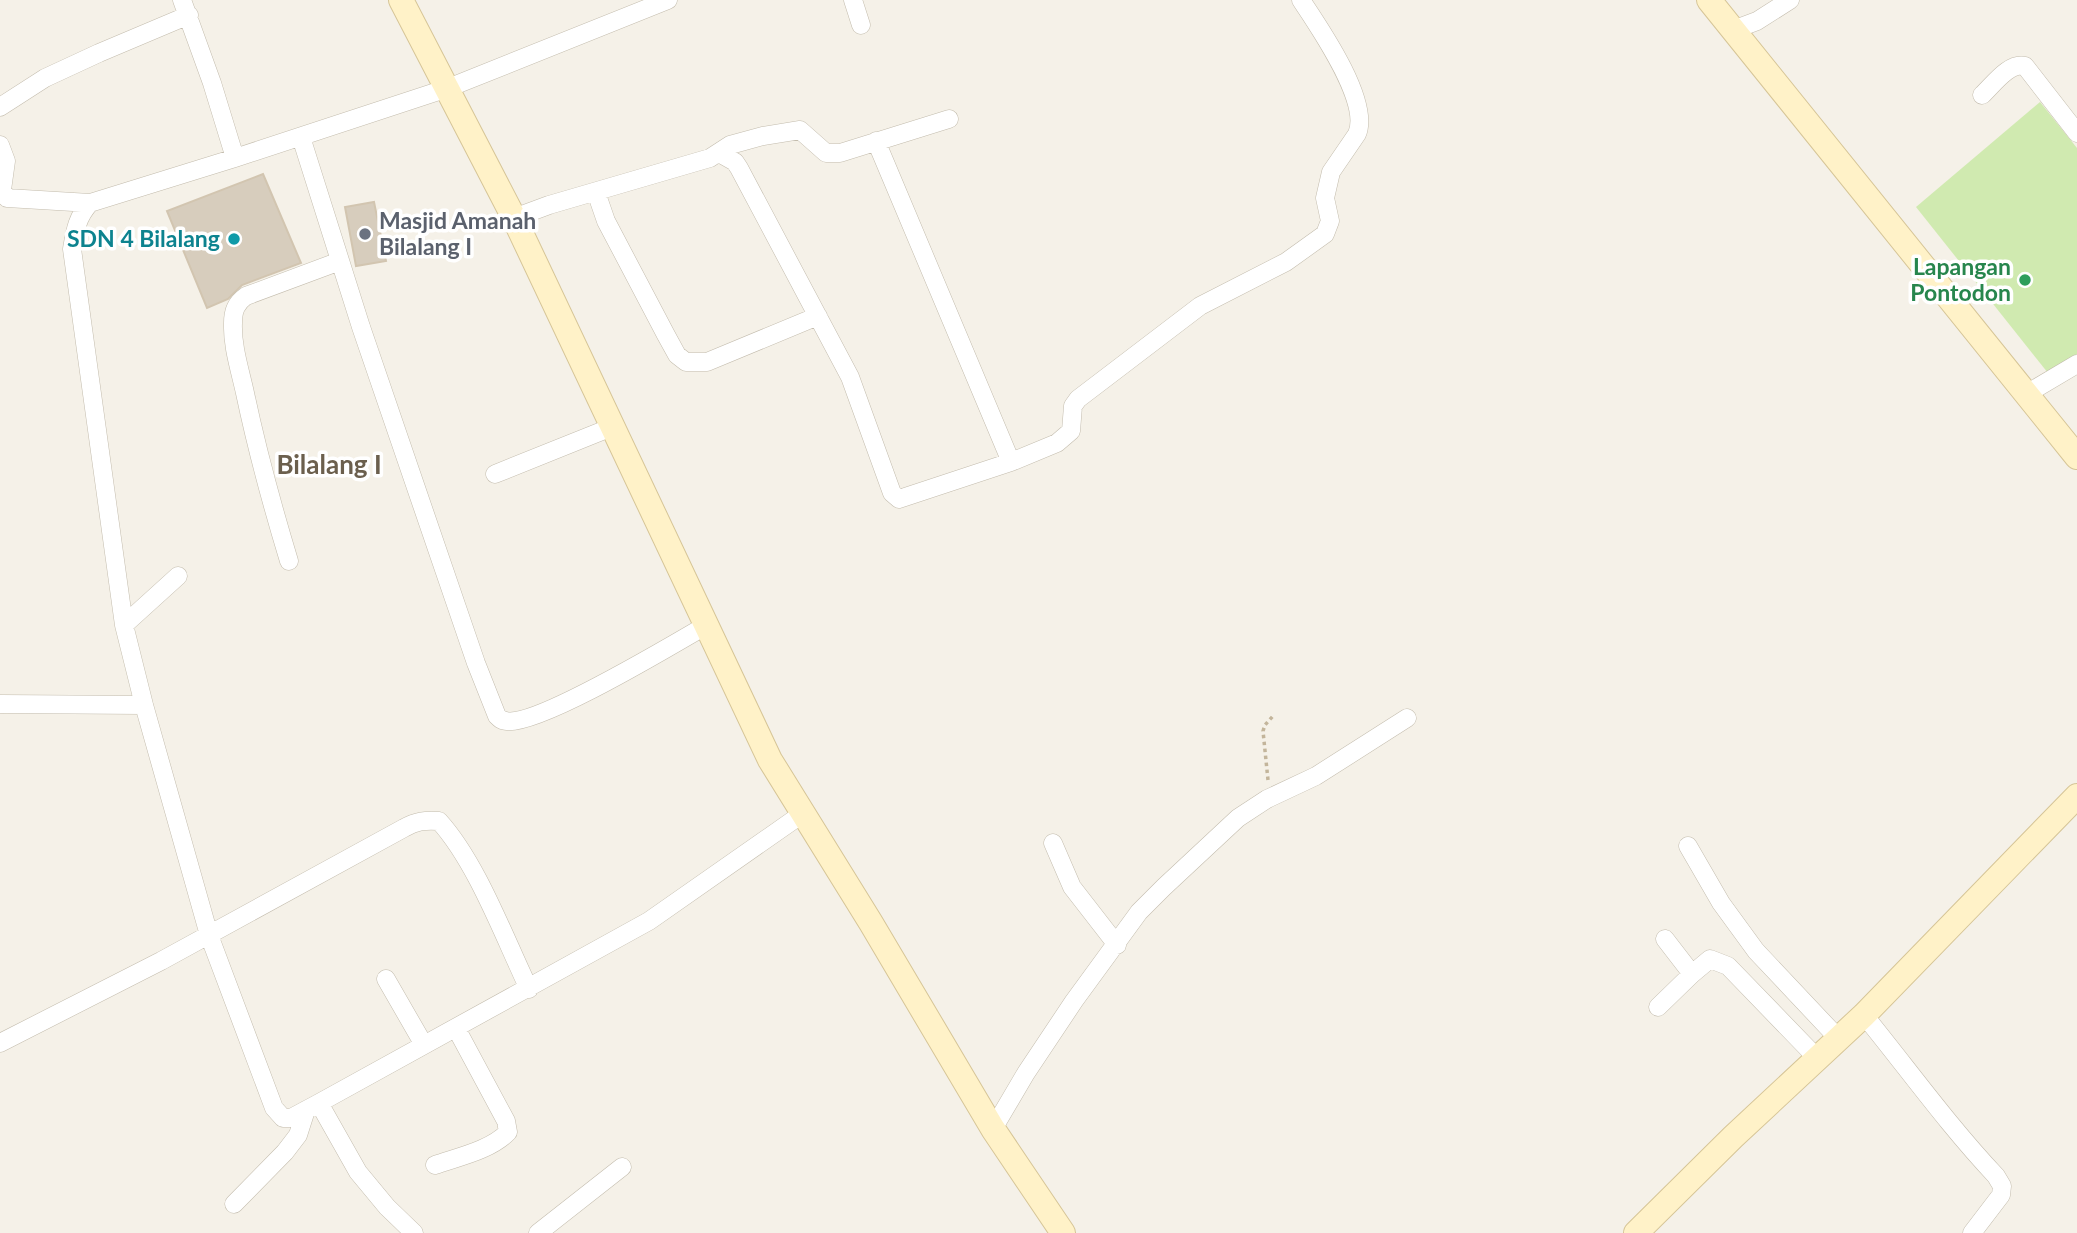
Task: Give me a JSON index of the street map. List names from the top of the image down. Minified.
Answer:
{"districts":["Bilalang I"],"places":["Masjid Amanah Bilalang I","SDN 4 Bilalang","Lapangan Pontodon"]}
